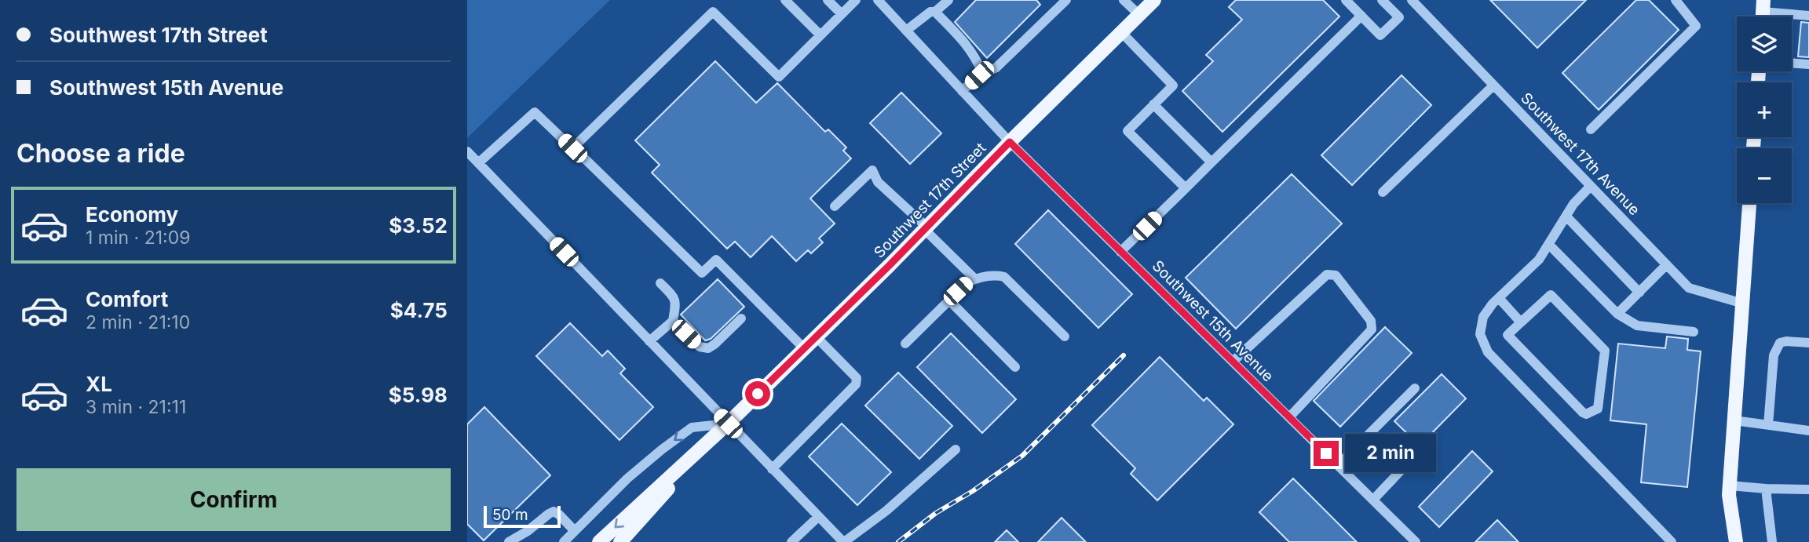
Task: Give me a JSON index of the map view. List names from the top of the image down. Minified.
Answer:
{"streets":{"main road":["Southwest 17th Street"],"street":["Southwest 17th Avenue","Southwest 15th Avenue"]},"crossings":[["Southwest 17th Street","Southwest 15th Avenue"]],"scale_bar":"50 m","page":{"banner":["Southwest 17th Street","Southwest 15th Avenue"],"map_buttons":["+","−"],"heading":"Choose a ride","list":[{"name":"Economy","note":"1 min · 21:09","value":"$3.52"},{"name":"Comfort","note":"2 min · 21:10","value":"$4.75"},{"name":"XL","note":"3 min · 21:11","value":"$5.98"}],"bubble":"2 min","buttons":"Confirm","scale":"50 m"}}
